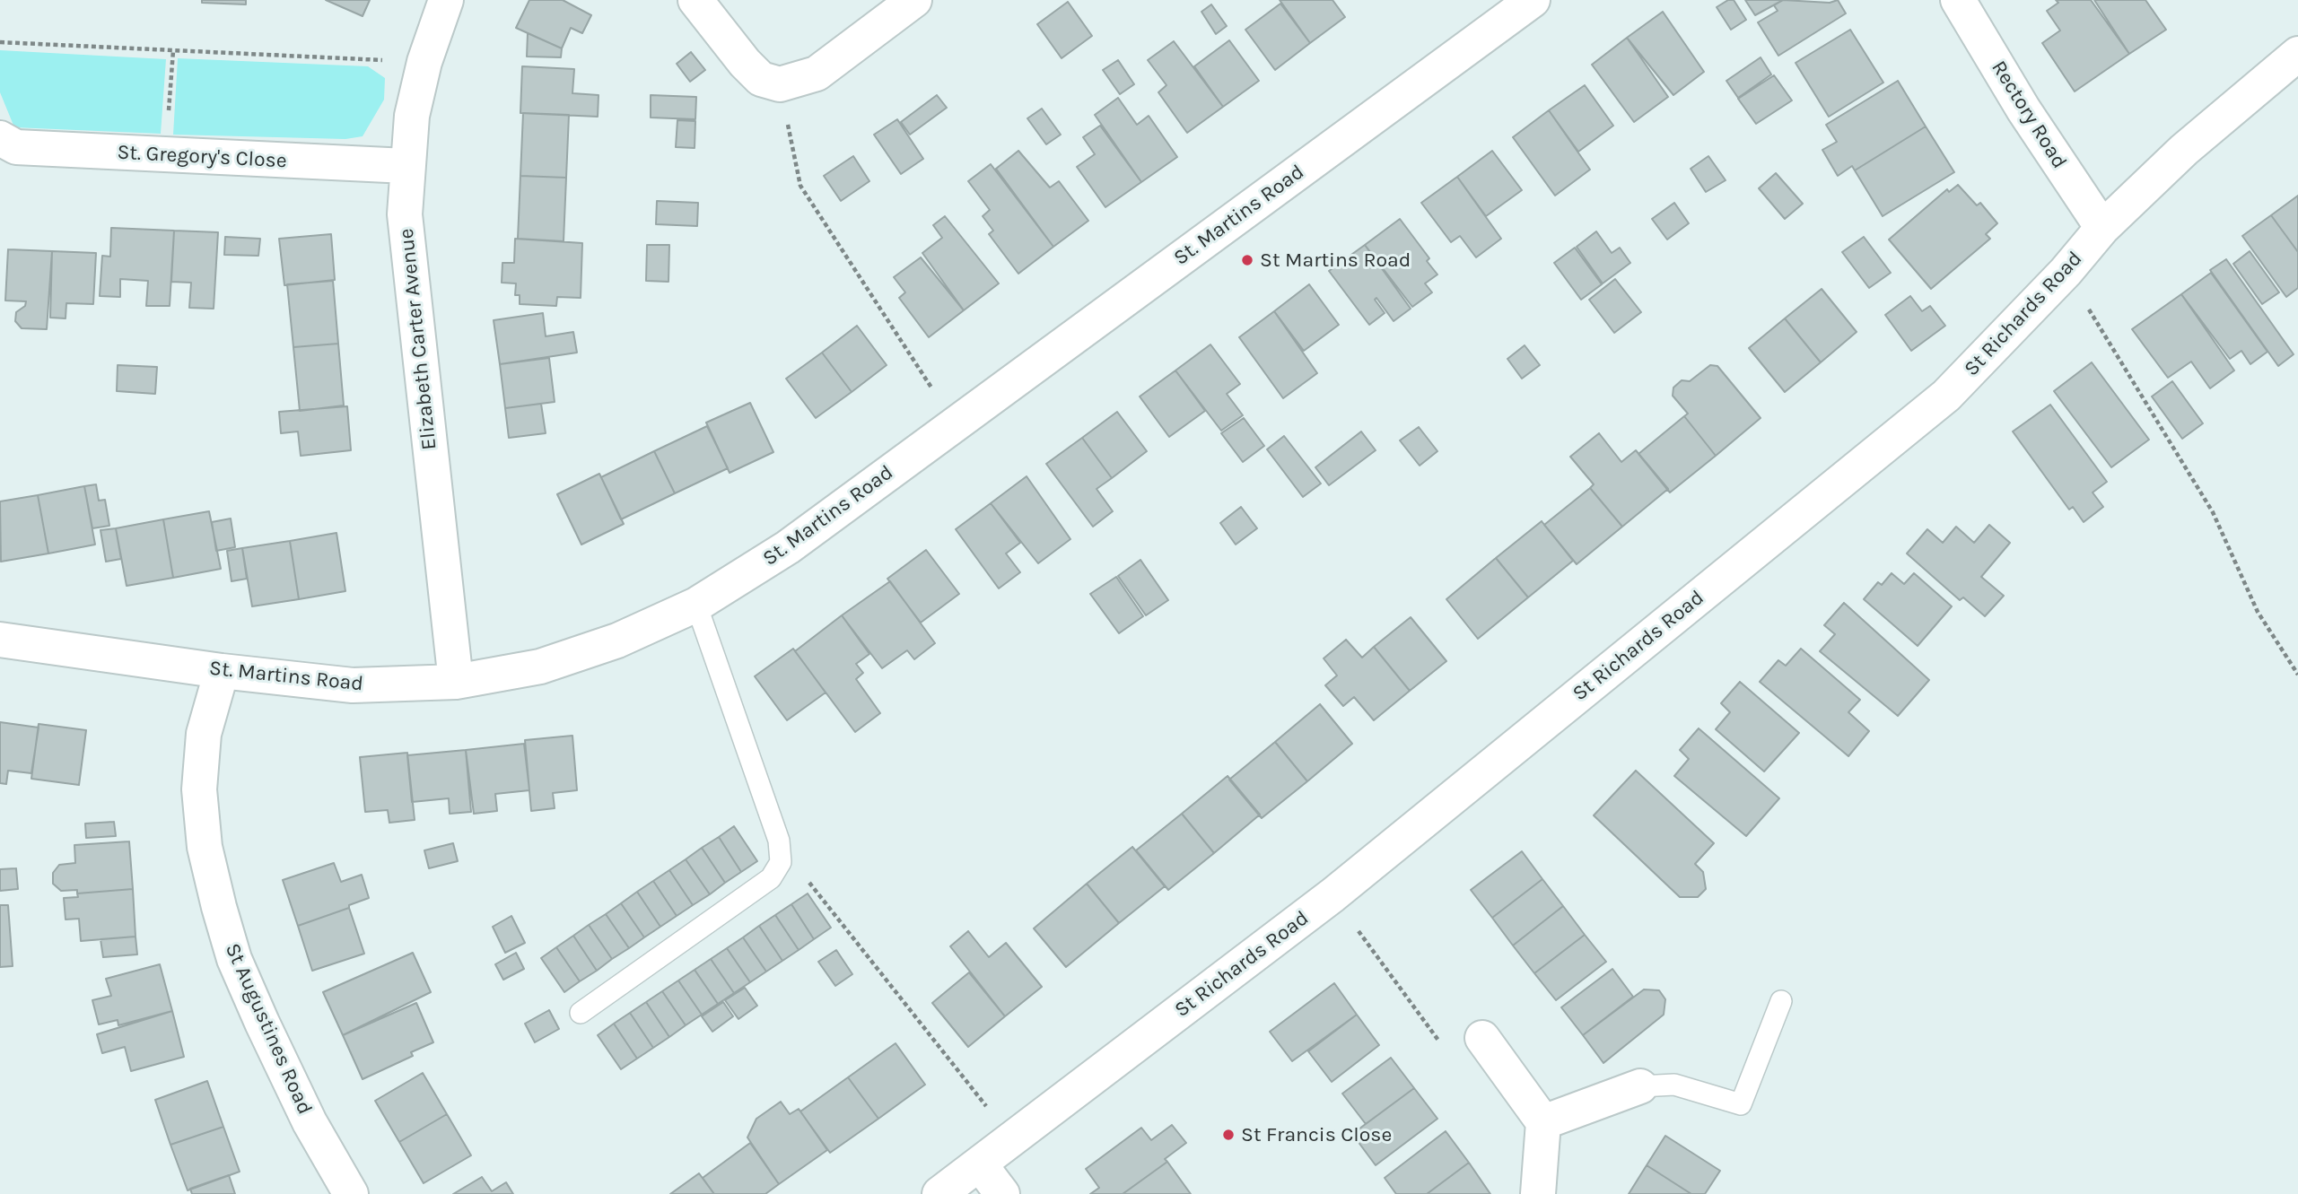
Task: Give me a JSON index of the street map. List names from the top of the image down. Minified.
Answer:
{"streets":{"street":["Rectory Road","St. Gregory's Close","St. Martins Road","St Richards Road","Elizabeth Carter Avenue","St Augustines Road"]},"crossings":[["Rectory Road","St Richards Road"],["St. Gregory's Close","Elizabeth Carter Avenue"],["St. Martins Road","Elizabeth Carter Avenue"],["St. Martins Road","St Augustines Road"]],"places":["St Martins Road","St Francis Close"]}
